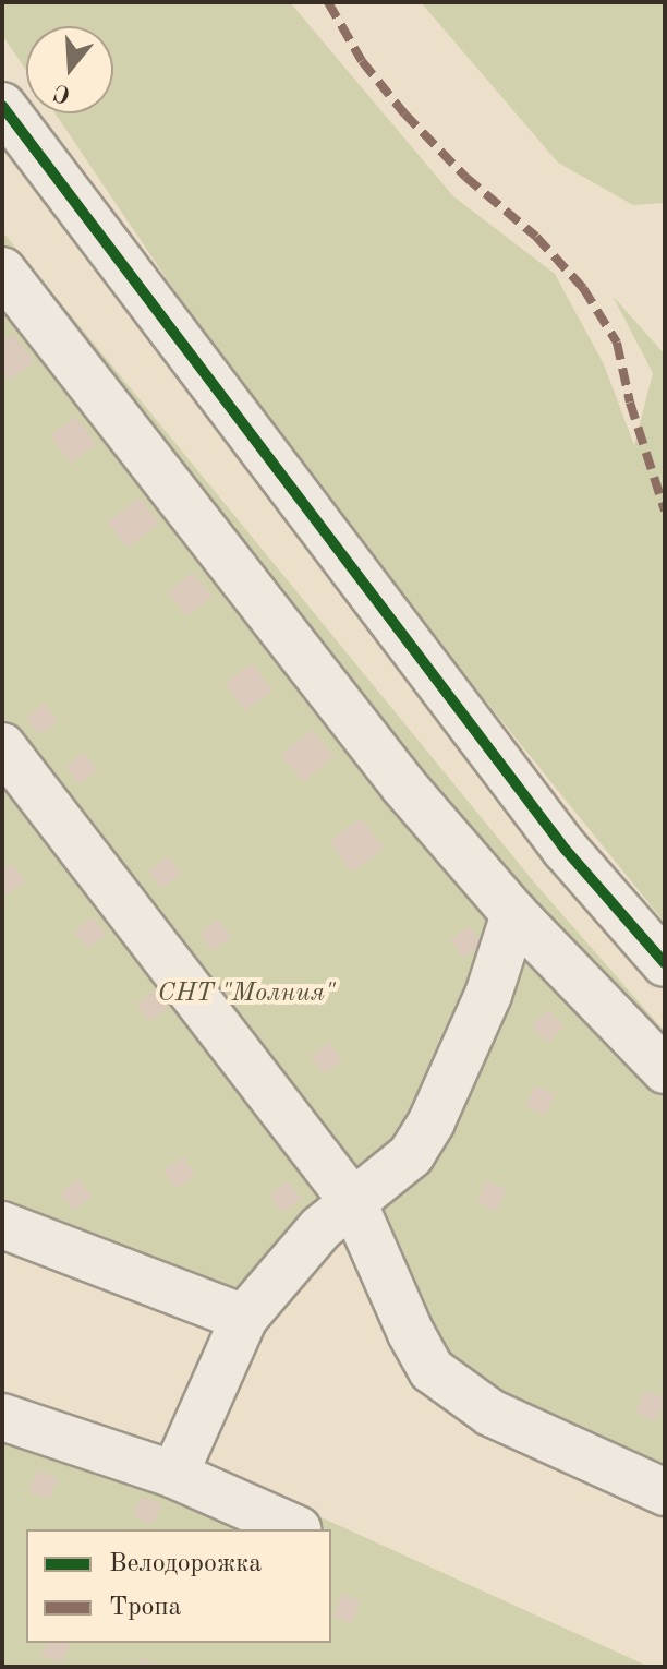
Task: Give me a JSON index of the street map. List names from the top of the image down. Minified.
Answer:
{"parks":["СНТ \"Молния\""],"legend":["Велодорожка","Тропа"],"north":"bottom"}
